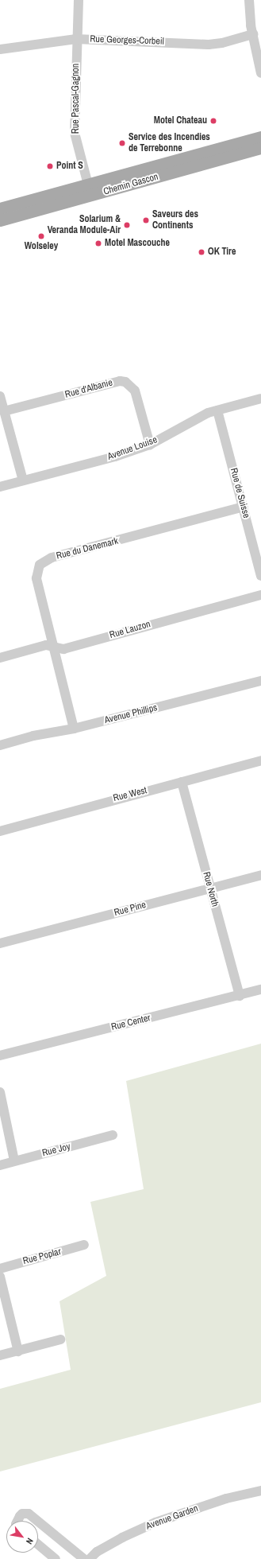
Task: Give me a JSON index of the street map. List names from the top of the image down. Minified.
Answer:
{"streets":{"main road":["Chemin Gascon"],"street":["Rue Georges-Corbeil","Rue Pascal-Gagnon","Rue d'Albanie","Avenue Louise","Rue de Suisse","Rue du Danemark","Rue Lauzon","Avenue Phillips","Rue West","Rue North","Rue Pine","Rue Center","Rue Joy","Rue Poplar","Avenue Garden"]},"crossings":[["Rue Georges-Corbeil","Rue Pascal-Gagnon"],["Rue Pascal-Gagnon","Chemin Gascon"],["Rue d'Albanie","Avenue Louise"],["Avenue Louise","Rue de Suisse"],["Rue de Suisse","Rue du Danemark"],["Rue du Danemark","Rue Lauzon"],["Rue du Danemark","Avenue Phillips"],["Rue West","Rue North"],["Rue North","Rue Pine"],["Rue North","Rue Center"]],"places":["Motel Chateau","Service des Incendies de Terrebonne","Point S","Saveurs des Continents","Solarium & Veranda Module-Air","Wolseley","Motel Mascouche","OK Tire"],"north":"bottom right"}
